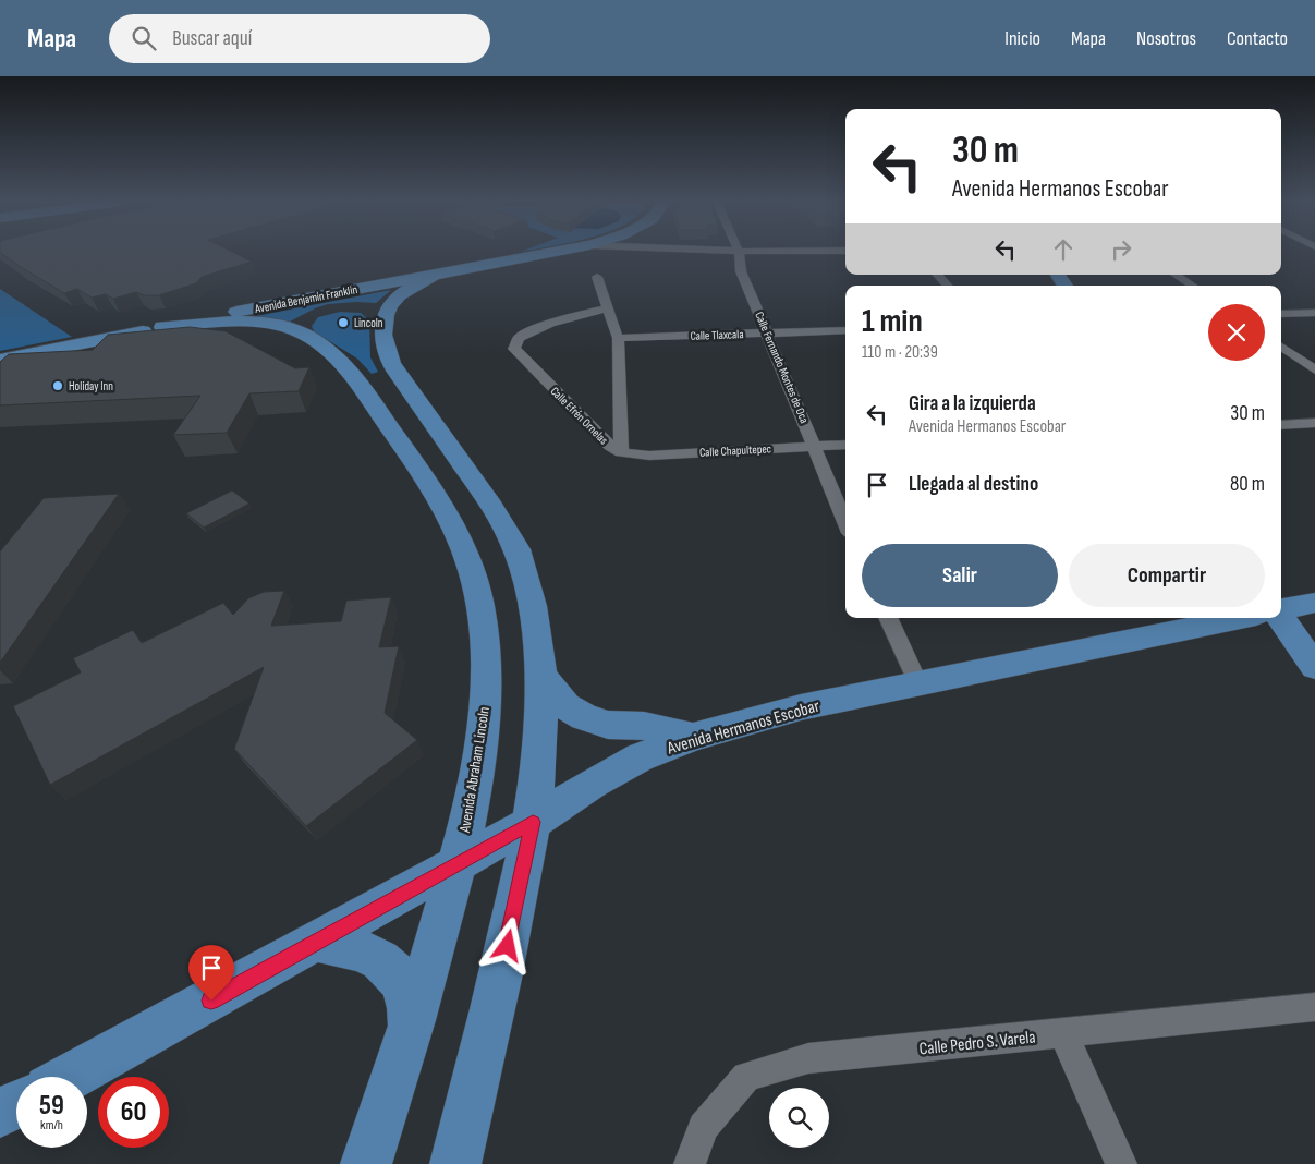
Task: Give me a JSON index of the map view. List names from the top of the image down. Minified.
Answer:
{"streets":{"main road":["Avenida Benjamín Franklin","Avenida Hermanos Escobar","Avenida Abraham Lincoln"],"street":["Calle Tlaxcala","Calle Fernando Montes de Oca","Calle Efrén Ornelas","Calle Chapultepec","Calle Pedro S. Varela"]},"crossings":[["Avenida Benjamín Franklin","Avenida Abraham Lincoln"],["Calle Tlaxcala","Calle Fernando Montes de Oca"],["Calle Tlaxcala","Calle Efrén Ornelas"],["Calle Fernando Montes de Oca","Calle Chapultepec"],["Calle Efrén Ornelas","Calle Chapultepec"],["Avenida Hermanos Escobar","Avenida Abraham Lincoln"]],"places":["Lincoln","Holiday Inn"],"page":{"header":"Mapa","search":"Buscar aquí","nav":["Inicio","Mapa","Nosotros","Contacto"],"turn":["30 m","Avenida Hermanos Escobar"],"heading":["1 min","110 m · 20:39"],"list":[{"name":"Gira a la izquierda","note":"Avenida Hermanos Escobar","value":"30 m"},{"name":"Llegada al destino","value":"80 m"}],"buttons":["Salir","Compartir"],"speed":"59 km/h","limit":"60"}}
